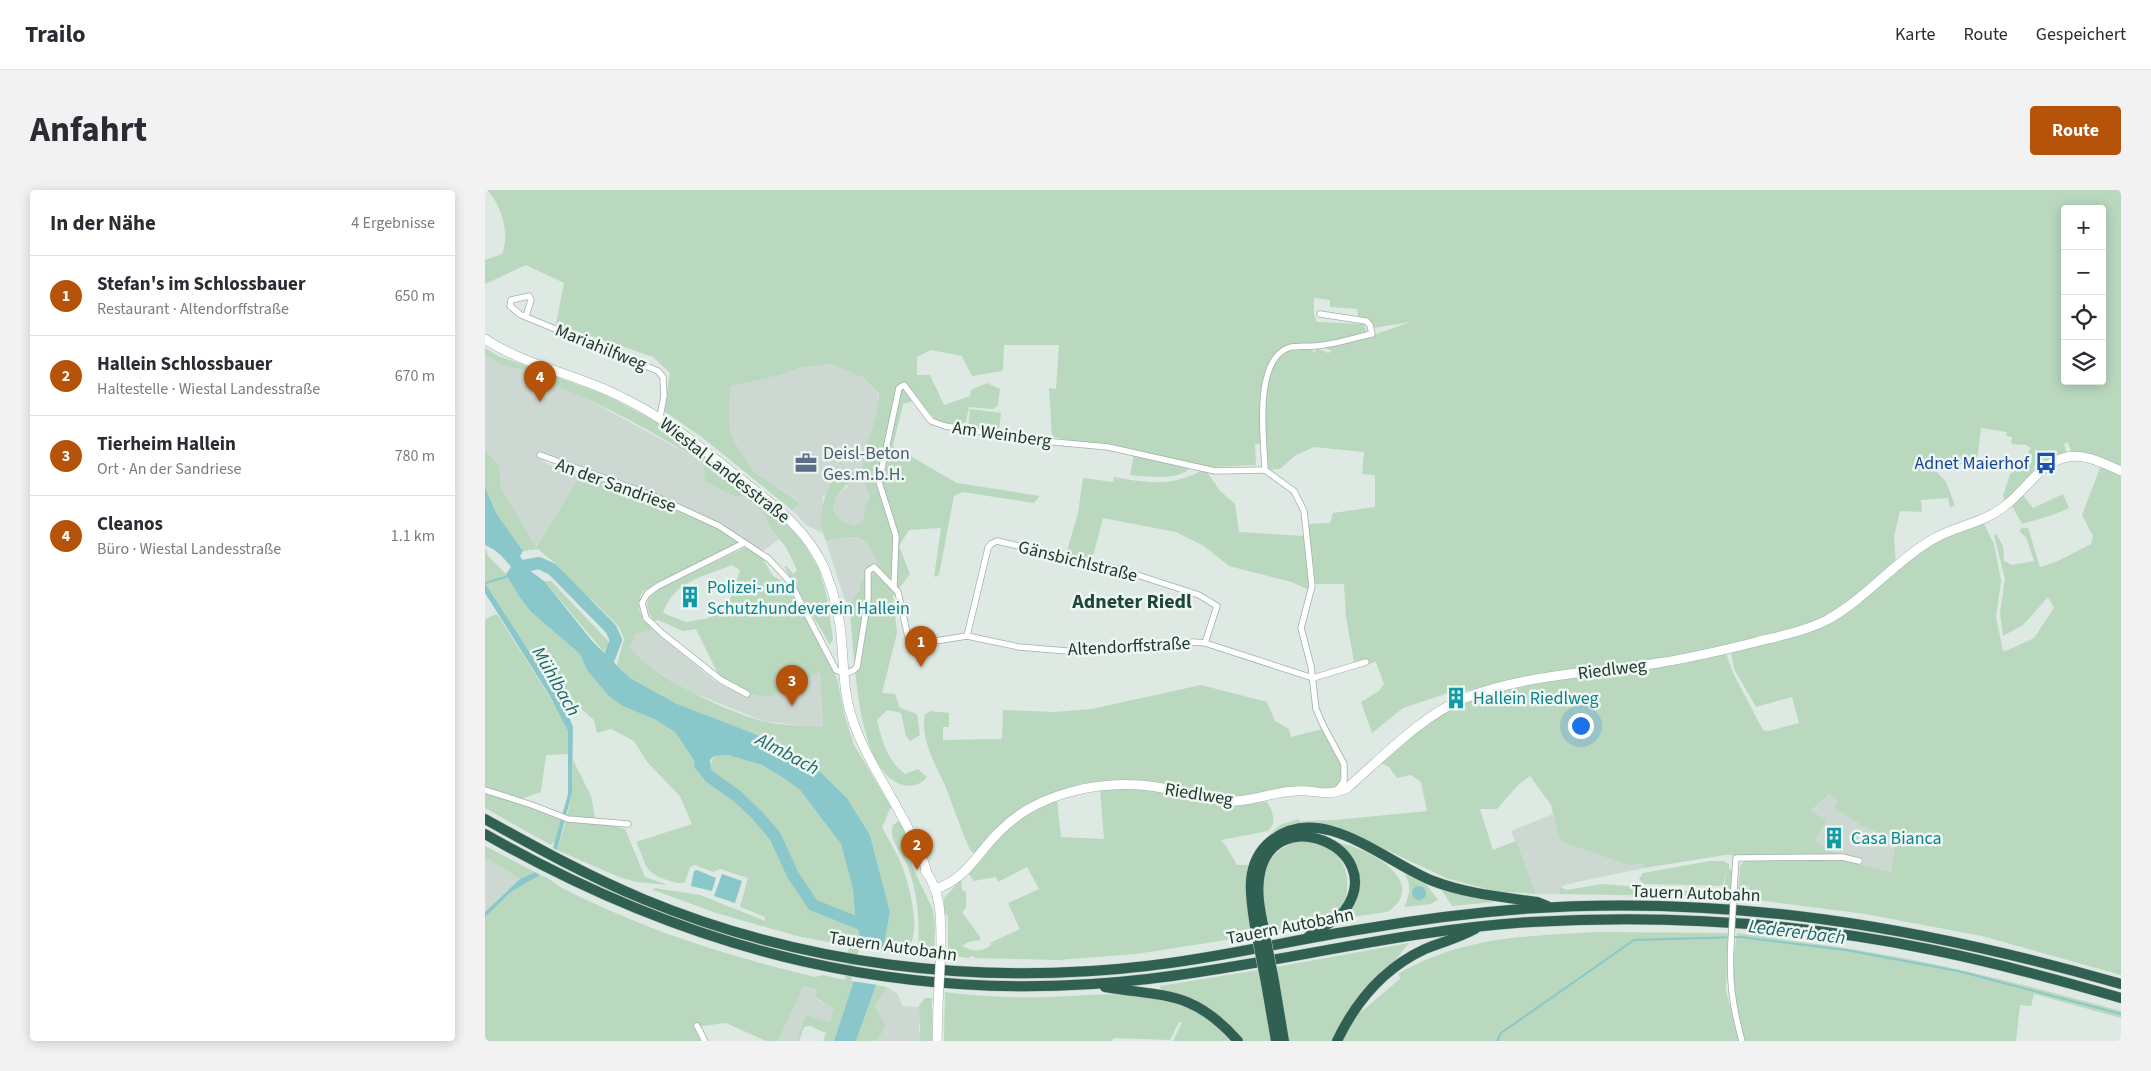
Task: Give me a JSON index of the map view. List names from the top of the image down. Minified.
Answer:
{"streets":{"highway":["Tauern Autobahn"],"street":["Mariahilfweg","Am Weinberg","Wiestal Landesstraße","An der Sandriese","Gänsbichlstraße","Altendorffstraße","Riedlweg"]},"crossings":[["Mariahilfweg","Wiestal Landesstraße"],["Am Weinberg","Altendorffstraße"],["Wiestal Landesstraße","An der Sandriese"],["Wiestal Landesstraße","Riedlweg"],["Gänsbichlstraße","Altendorffstraße"]],"districts":["Adneter Riedl"],"water":["Mühlbach","Almbach","Ledererbach"],"places":{"office":["Deisl-Beton Ges.m.b.H."],"bus stop":["Adnet Maierhof"],"building":["Polizei- und Schutzhundeverein Hallein","Hallein Riedlweg","Casa Bianca"]},"page":{"header":"Trailo","nav":["Karte","Route","Gespeichert"],"title":"Anfahrt","buttons":"Route","heading":["In der Nähe","4 Ergebnisse"],"map_buttons":["+","−"],"list":[{"mark":"1","name":"Stefan's im Schlossbauer","note":"Restaurant · Altendorffstraße","value":"650 m"},{"mark":"2","name":"Hallein Schlossbauer","note":"Haltestelle · Wiestal Landesstraße","value":"670 m"},{"mark":"3","name":"Tierheim Hallein","note":"Ort · An der Sandriese","value":"780 m"},{"mark":"4","name":"Cleanos","note":"Büro · Wiestal Landesstraße","value":"1.1 km"}],"pins":["4","1","3","2"]}}
